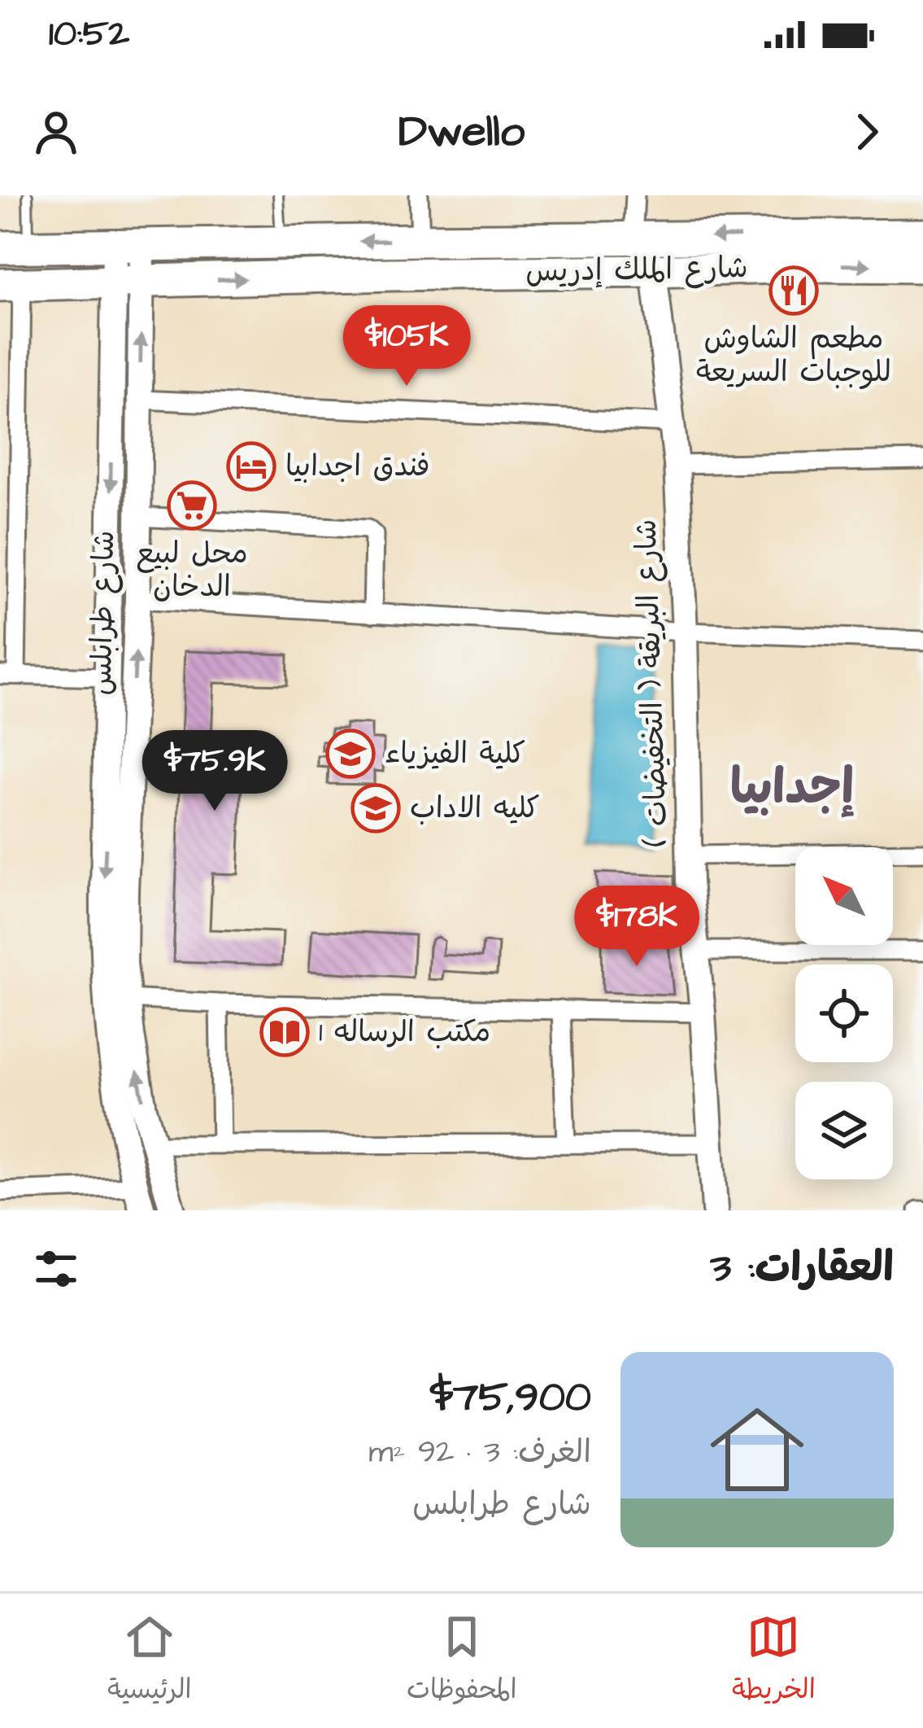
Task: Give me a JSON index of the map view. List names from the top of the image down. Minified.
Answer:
{"streets":{"highway":["شارع الملك إدريس"],"main road":["شارع طرابلس","شارع البريقة ( التخفيضات )"]},"crossings":[["شارع الملك إدريس","شارع طرابلس"],["شارع الملك إدريس","شارع البريقة ( التخفيضات )"]],"districts":["إجدابيا"],"places":{"restaurant":["مطعم الشاوش للوجبات السريعة"],"hotel":["فندق اجدابيا"],"supermarket":["محل لبيع الدخان"],"school or university":["كلية الفيزياء","كليه الاداب"],"library":["مكتب الرساله 1"]},"north":"top left","page":{"status":"10:52","header":"Dwello","price":["$105K","$75.9K","$178K"],"heading":"العقارات: 3","list":[{"name":"$75,900","note":"الغرف: 3 · 92 m² · شارع طرابلس"}],"tabs":["الخريطة","المحفوظات","الرئيسية"]}}
